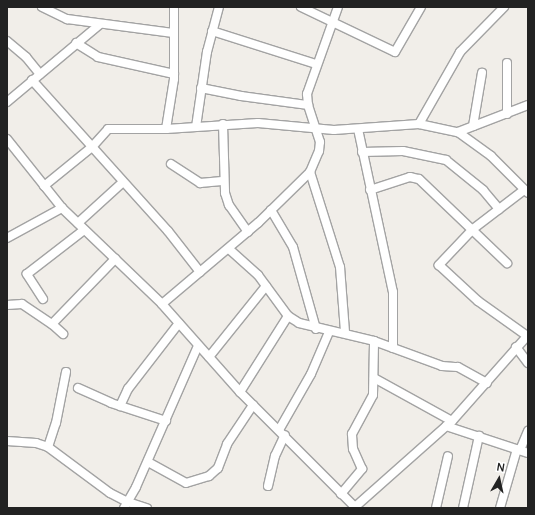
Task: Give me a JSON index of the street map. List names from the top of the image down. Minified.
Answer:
{"north":"top"}
